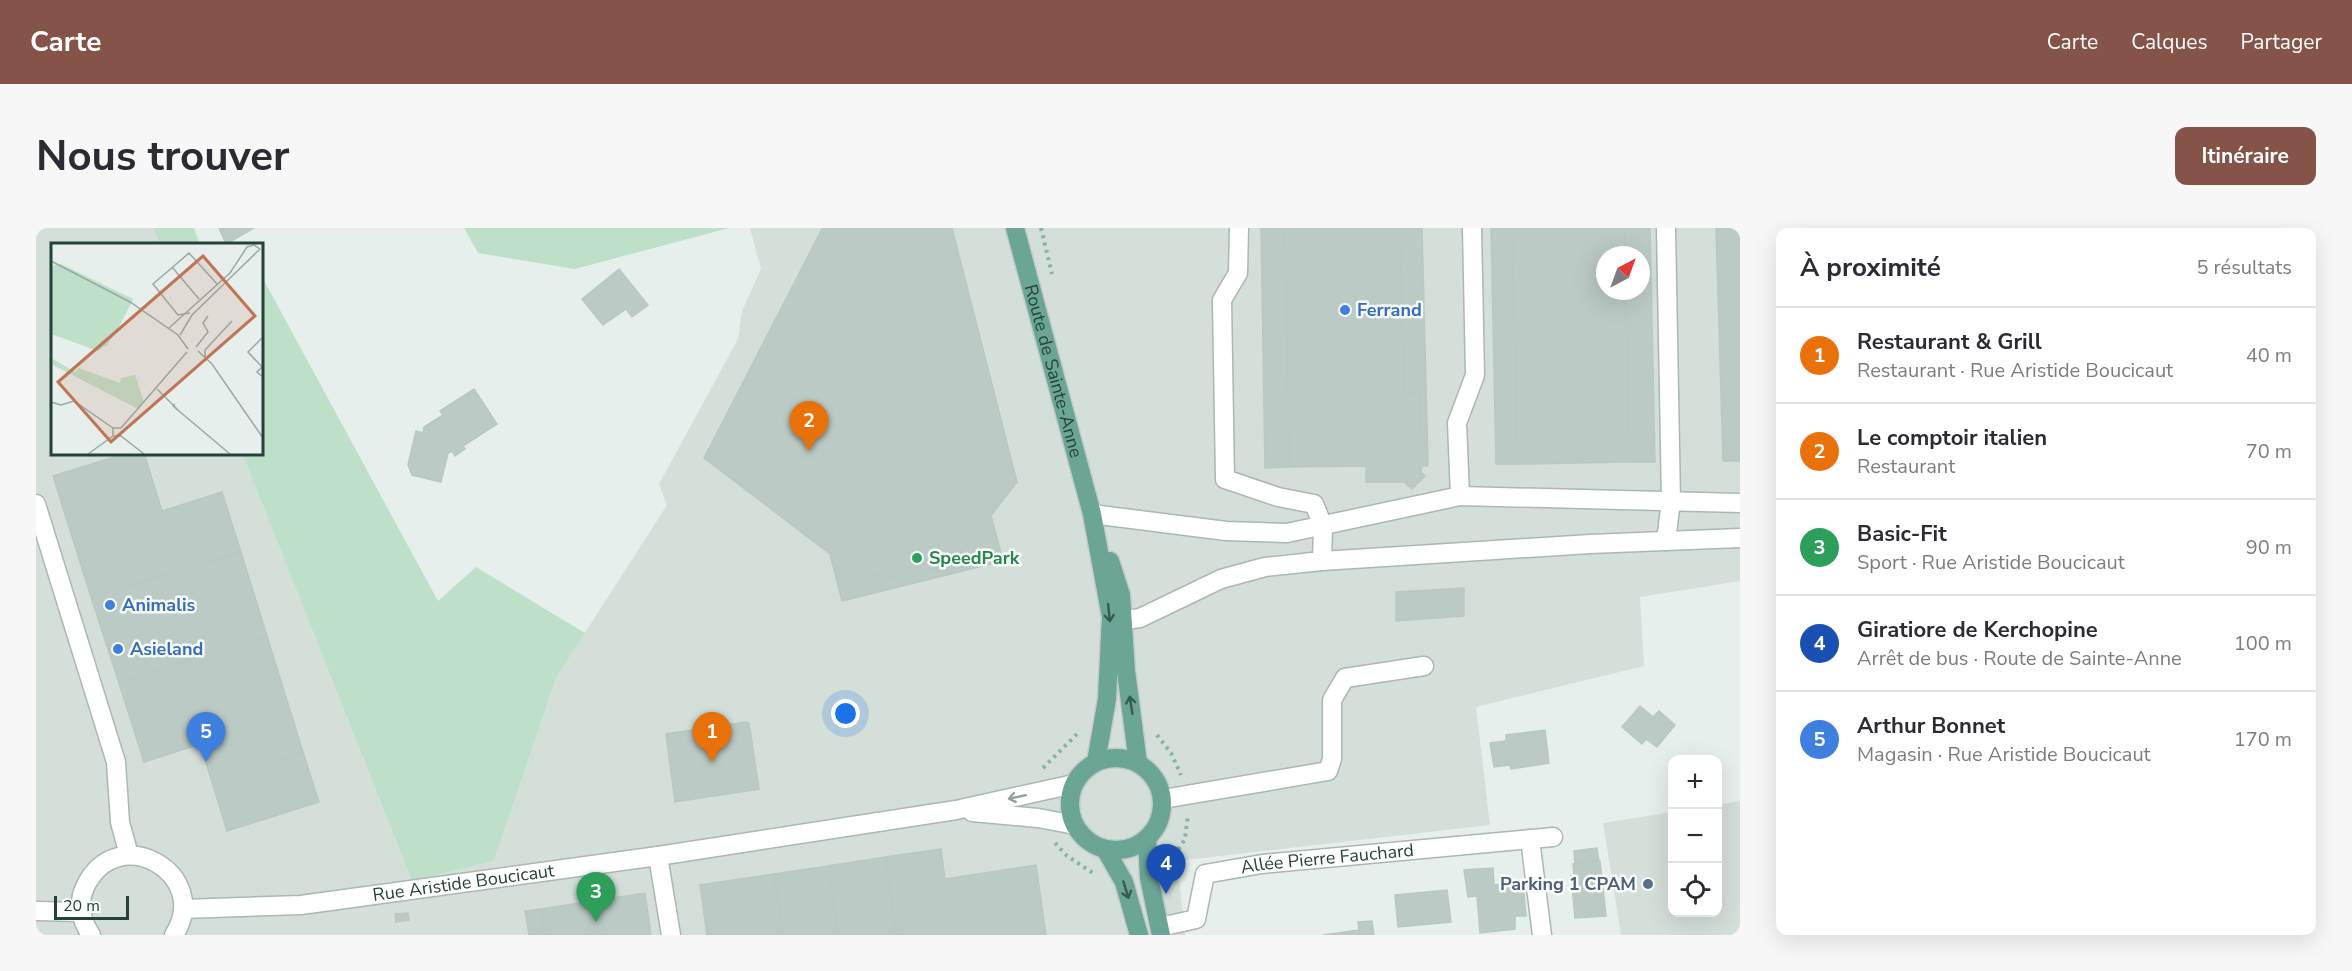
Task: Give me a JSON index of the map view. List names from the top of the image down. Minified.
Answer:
{"streets":{"main road":["Route de Sainte-Anne"],"street":["Allée Pierre Fauchard","Rue Aristide Boucicaut"]},"crossings":[["Route de Sainte-Anne","Rue Aristide Boucicaut"]],"places":["Ferrand","SpeedPark","Animalis","Asieland","Parking 1 CPAM"],"scale_bar":"20 m","north":"top right","page":{"header":"Carte","nav":["Carte","Calques","Partager"],"buttons":"Itinéraire","title":"Nous trouver","heading":["À proximité","5 résultats"],"list":[{"mark":"1","name":"Restaurant & Grill","note":"Restaurant · Rue Aristide Boucicaut","value":"40 m"},{"mark":"2","name":"Le comptoir italien","note":"Restaurant","value":"70 m"},{"mark":"3","name":"Basic-Fit","note":"Sport · Rue Aristide Boucicaut","value":"90 m"},{"mark":"4","name":"Giratiore de Kerchopine","note":"Arrêt de bus · Route de Sainte-Anne","value":"100 m"},{"mark":"5","name":"Arthur Bonnet","note":"Magasin · Rue Aristide Boucicaut","value":"170 m"}],"pins":["2","1","5","4","3"],"map_buttons":["+","−"],"scale":"20 m"}}
